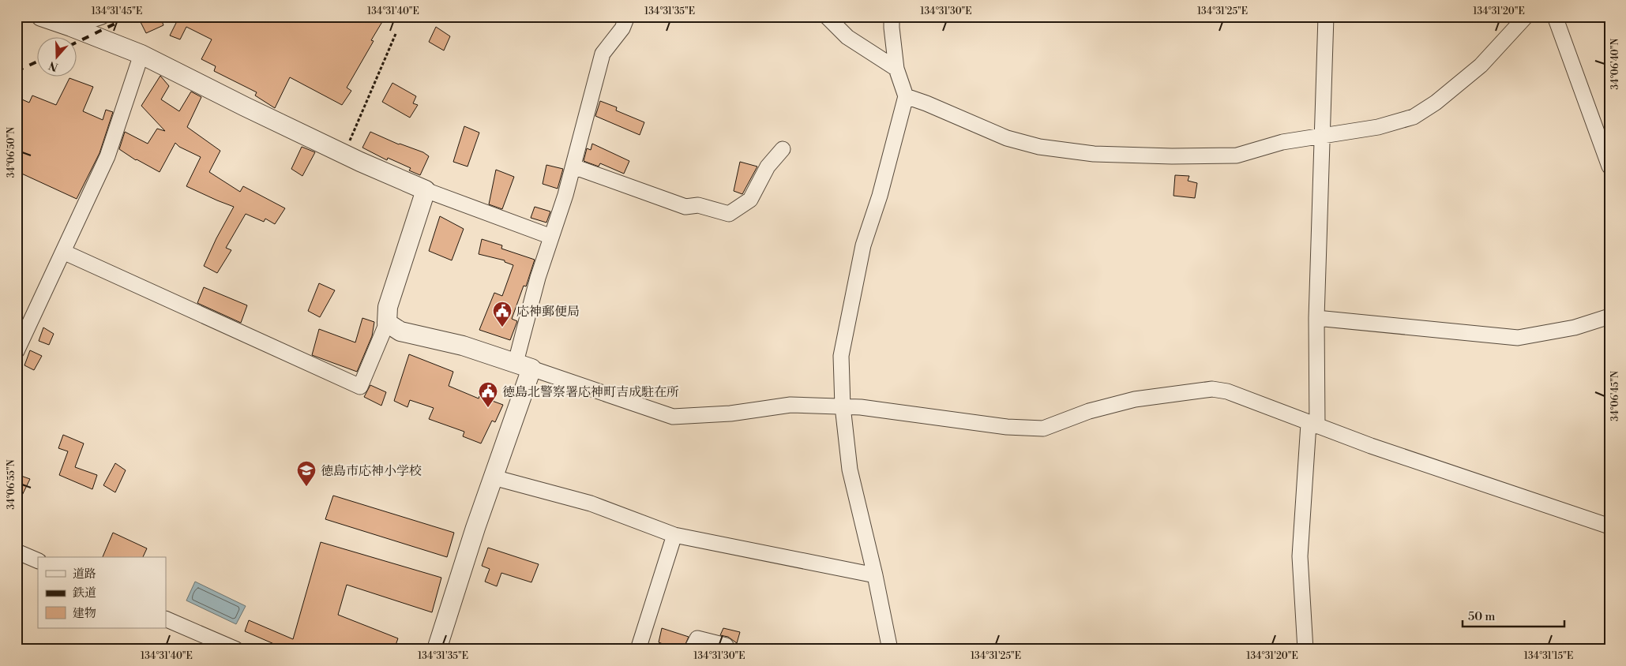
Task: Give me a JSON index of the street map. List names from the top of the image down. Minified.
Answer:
{"places":{"public building":["応神郵便局","徳島北警察署応神町吉成駐在所"],"school or university":["徳島市応神小学校"]},"legend":["道路","鉄道","建物"],"scale_bar":"50 m","north":"bottom","coordinates":["134°31'45\"E","134°31'40\"E","134°31'35\"E","134°31'30\"E","134°31'25\"E","134°31'20\"E","34°06'40\"N","34°06'50\"N","34°06'45\"N","34°06'55\"N","134°31'15\"E"]}
